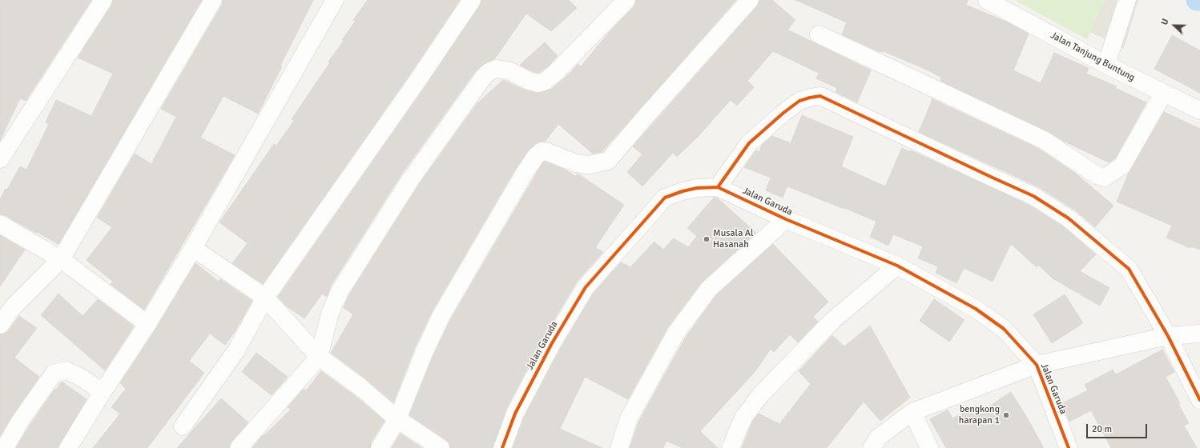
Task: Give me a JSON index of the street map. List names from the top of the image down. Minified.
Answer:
{"streets":{"street":["Jalan Tanjung Buntung","Jalan Garuda"]},"places":["Musala Al Hasanah","bengkong harapan 1"],"scale_bar":"20 m","north":"left"}
